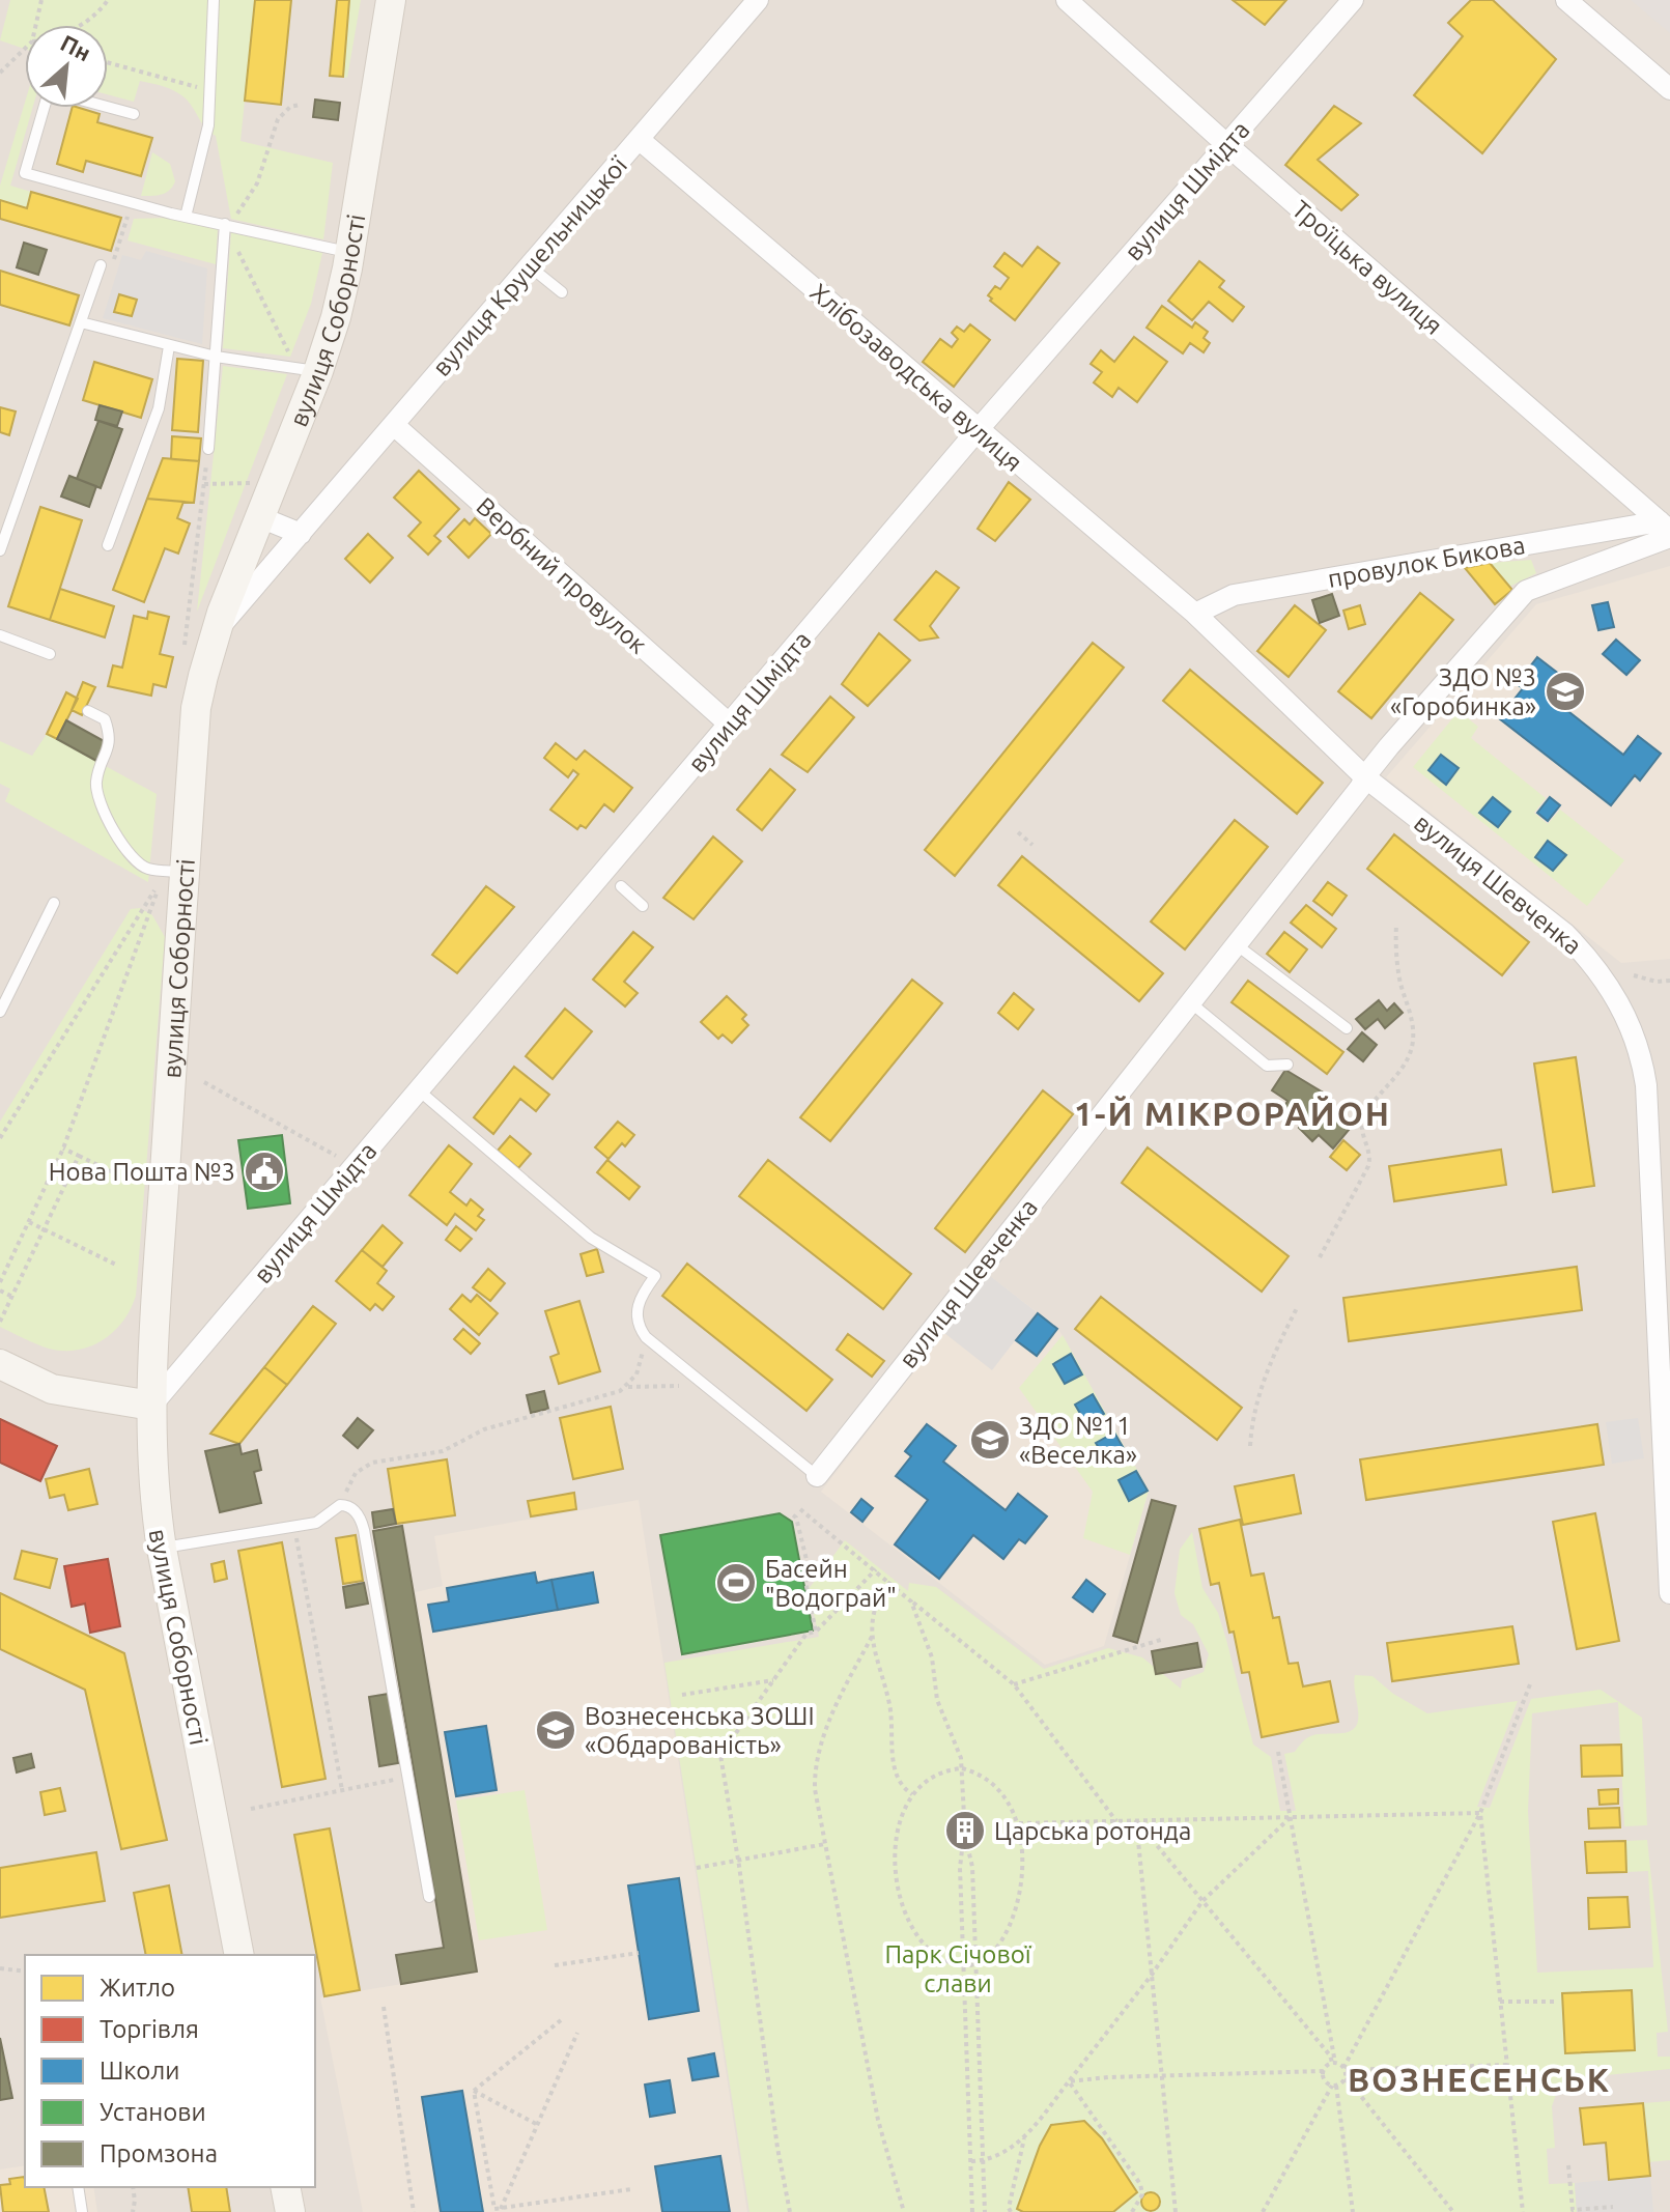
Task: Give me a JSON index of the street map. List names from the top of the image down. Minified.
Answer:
{"streets":{"main road":["вулиця Соборності"],"street":["вулиця Шмідта","вулиця Крушельницької","Троїцька вулиця","Хлібозаводська вулиця","провулок Бикова","Вербний провулок","вулиця Шевченка"]},"crossings":[["вулиця Шмідта","Троїцька вулиця"],["вулиця Шмідта","вулиця Соборності"],["вулиця Шмідта","Хлібозаводська вулиця"],["вулиця Шмідта","Вербний провулок"],["вулиця Крушельницької","вулиця Соборності"],["вулиця Крушельницької","Хлібозаводська вулиця"],["вулиця Крушельницької","Вербний провулок"],["Троїцька вулиця","провулок Бикова"],["Троїцька вулиця","вулиця Шевченка"],["Хлібозаводська вулиця","провулок Бикова"],["Хлібозаводська вулиця","вулиця Шевченка"],["провулок Бикова","вулиця Шевченка"]],"districts":["1-Й МІКРОРАЙОН","ВОЗНЕСЕНСЬК"],"parks":["Парк Січової слави"],"places":{"school or university":["ЗДО №3 «Горобинка»","ЗДО №11 «Веселка»","Вознесенська ЗОШІ «Обдарованість»"],"public building":["Нова Пошта №3"],"sports":["Басейн \"Водограй\""],"building":["Царська ротонда"]},"legend":["Житло","Торгівля","Школи","Установи","Промзона"],"north":"top right"}
